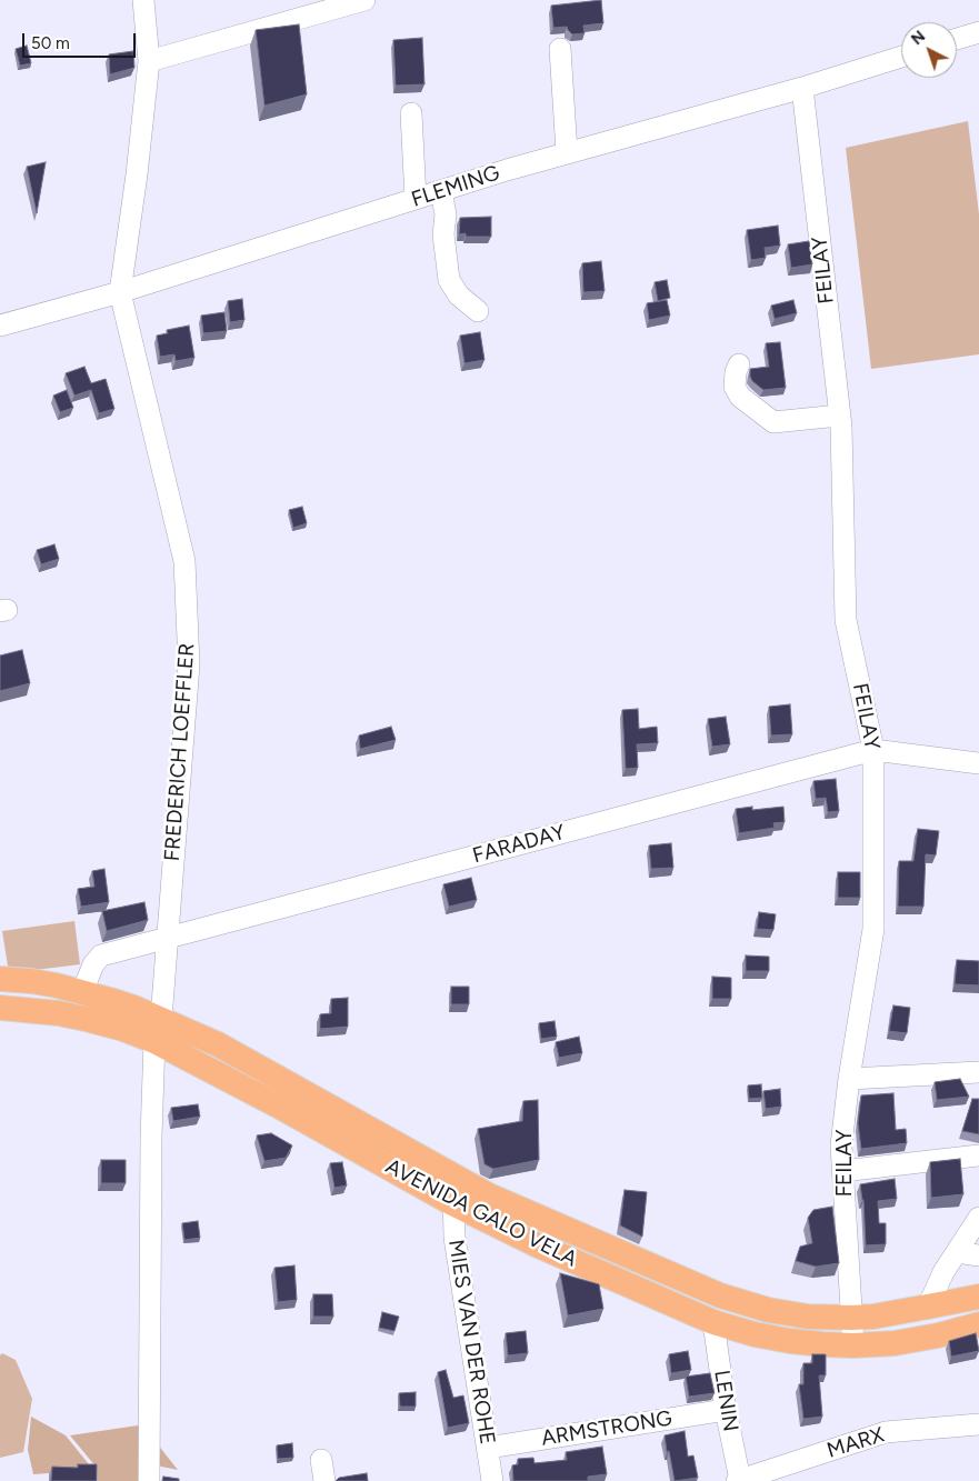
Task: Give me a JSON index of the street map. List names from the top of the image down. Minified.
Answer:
{"streets":{"main road":["AVENIDA GALO VELA"],"street":["FLEMING","FEILAY","FREDERICH LOEFFLER","FARADAY","MIES VAN DER ROHE","LENIN","ARMSTRONG","MARX"]},"crossings":[["FLEMING","FEILAY"],["FLEMING","FREDERICH LOEFFLER"],["FEILAY","FARADAY"],["FEILAY","AVENIDA GALO VELA"],["FREDERICH LOEFFLER","FARADAY"],["FREDERICH LOEFFLER","AVENIDA GALO VELA"],["FARADAY","AVENIDA GALO VELA"],["AVENIDA GALO VELA","MIES VAN DER ROHE"],["AVENIDA GALO VELA","LENIN"],["MIES VAN DER ROHE","ARMSTRONG"],["LENIN","ARMSTRONG"],["LENIN","MARX"]],"scale_bar":"50 m","north":"top left"}
